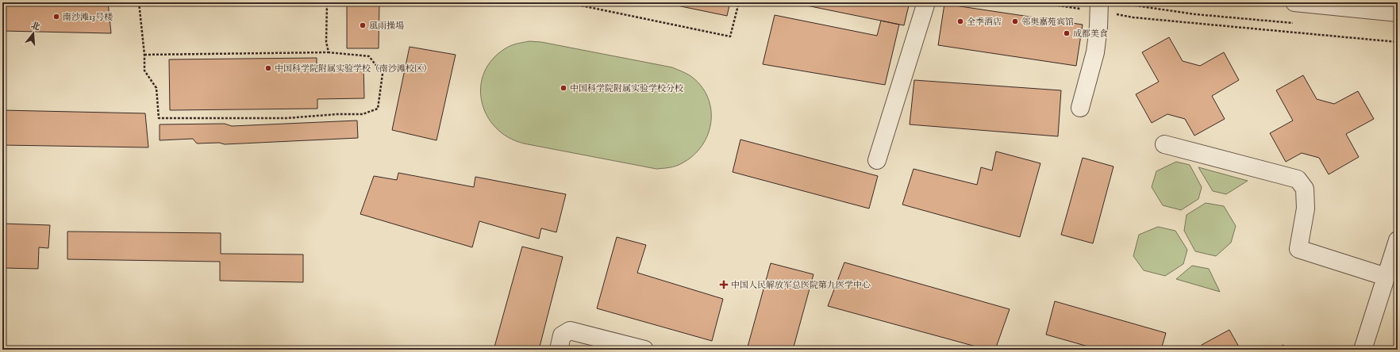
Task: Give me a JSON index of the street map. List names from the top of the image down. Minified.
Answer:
{"places":{"other":["南沙滩13号楼","全季酒店","邻奥嘉苑宾馆","風雨操場","成都美食","中国科学院附属实验学校（南沙滩校区）","中国科学院附属实验学校分校"],"health":["中国人民解放军总医院第九医学中心"]},"north":"top"}
